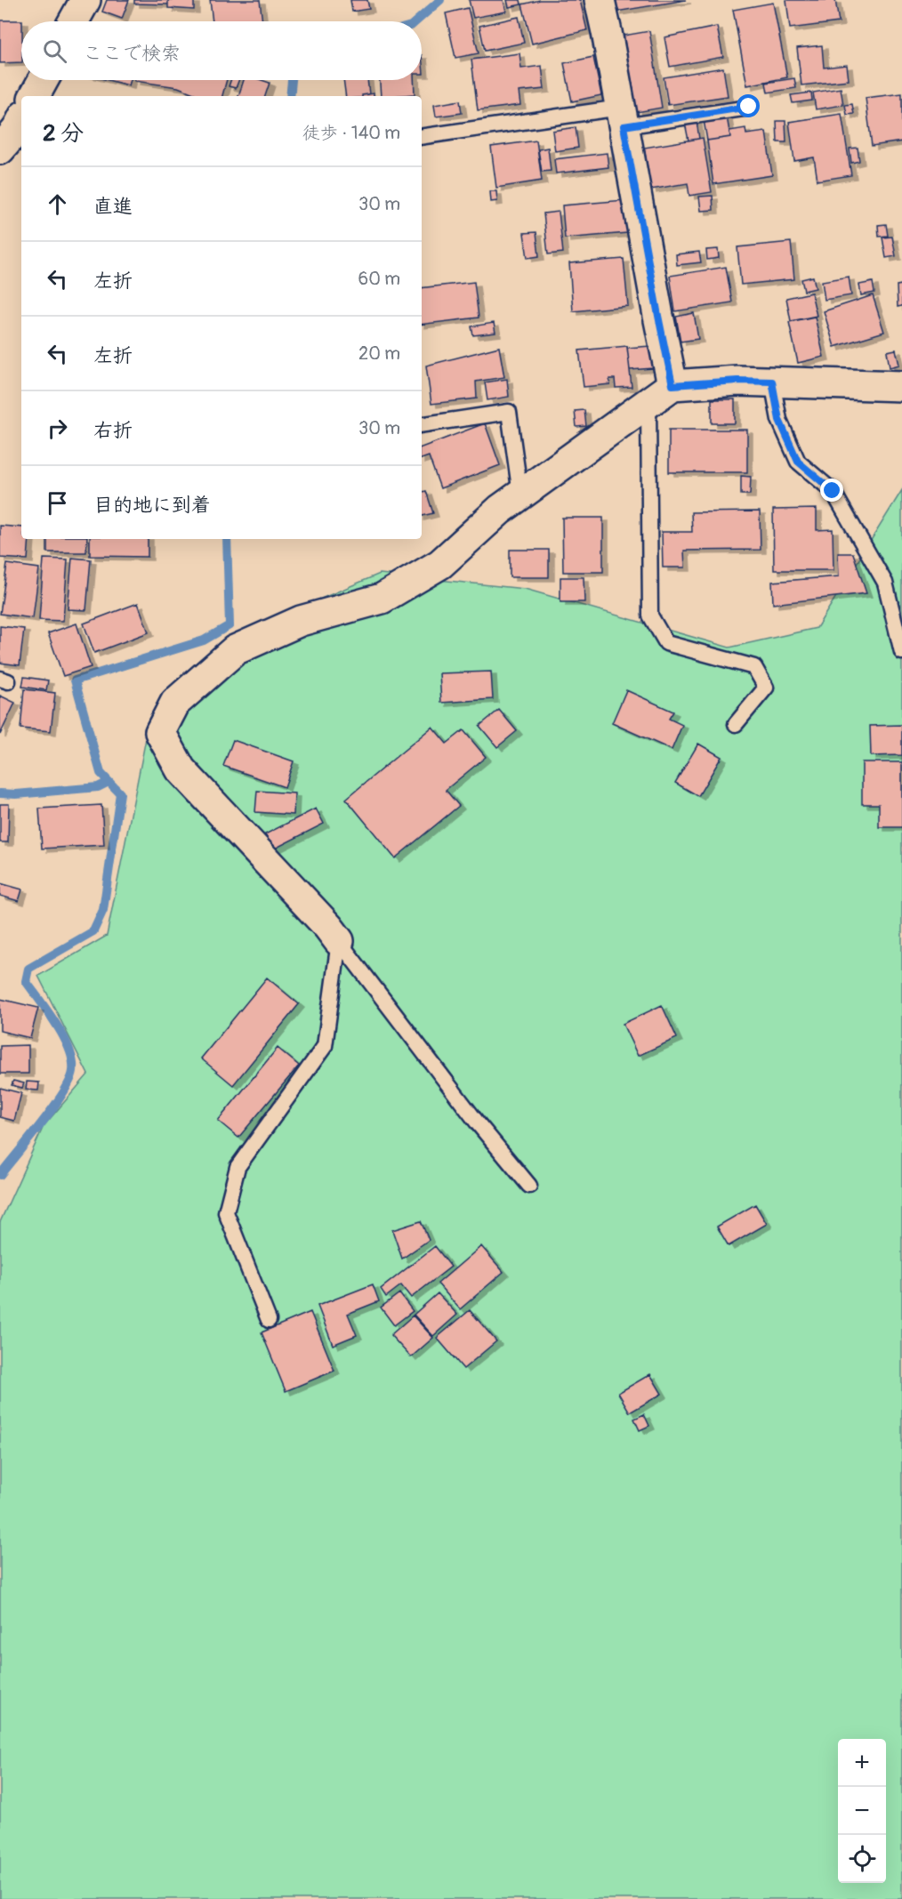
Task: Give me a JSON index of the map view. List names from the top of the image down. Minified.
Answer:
{"page":{"search":"ここで検索","heading":["2 分","徒歩 · 140 m"],"list":[["直進","30 m"],["左折","60 m"],["左折","20 m"],["右折","30 m"],"目的地に到着"],"map_buttons":["+","−"]}}
